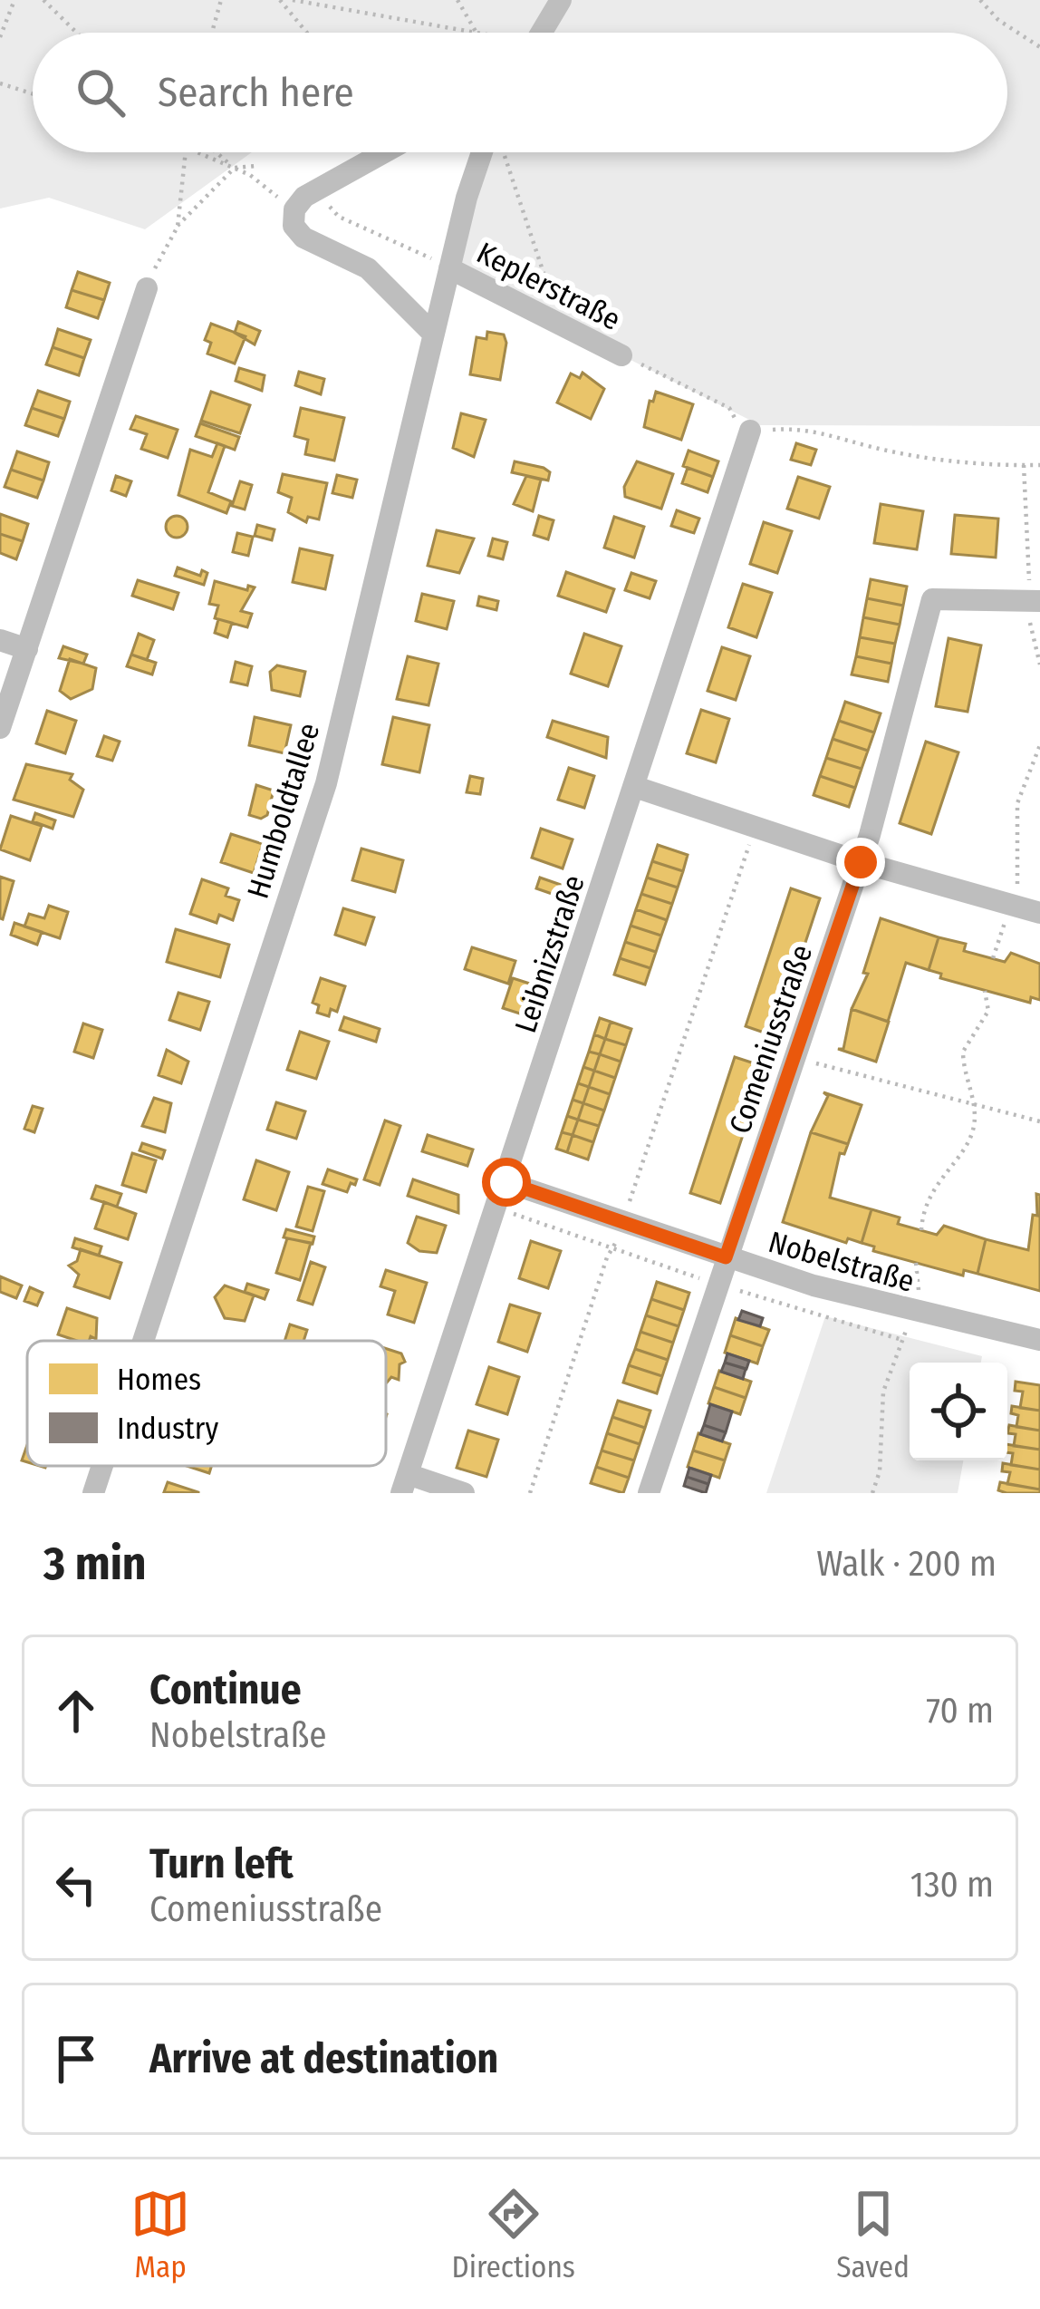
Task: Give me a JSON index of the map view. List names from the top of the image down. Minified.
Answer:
{"streets":{"street":["Keplerstraße","Humboldtallee","Leibnizstraße","Comeniusstraße","Nobelstraße"]},"crossings":[["Keplerstraße","Humboldtallee"],["Leibnizstraße","Nobelstraße"],["Comeniusstraße","Nobelstraße"]],"legend":["Homes","Industry"],"page":{"search":"Search here","heading":["3 min","Walk · 200 m"],"list":[["Continue","Nobelstraße","70 m"],["Turn left","Comeniusstraße","130 m"],"Arrive at destination"],"nav":["Map","Directions","Saved"]}}
